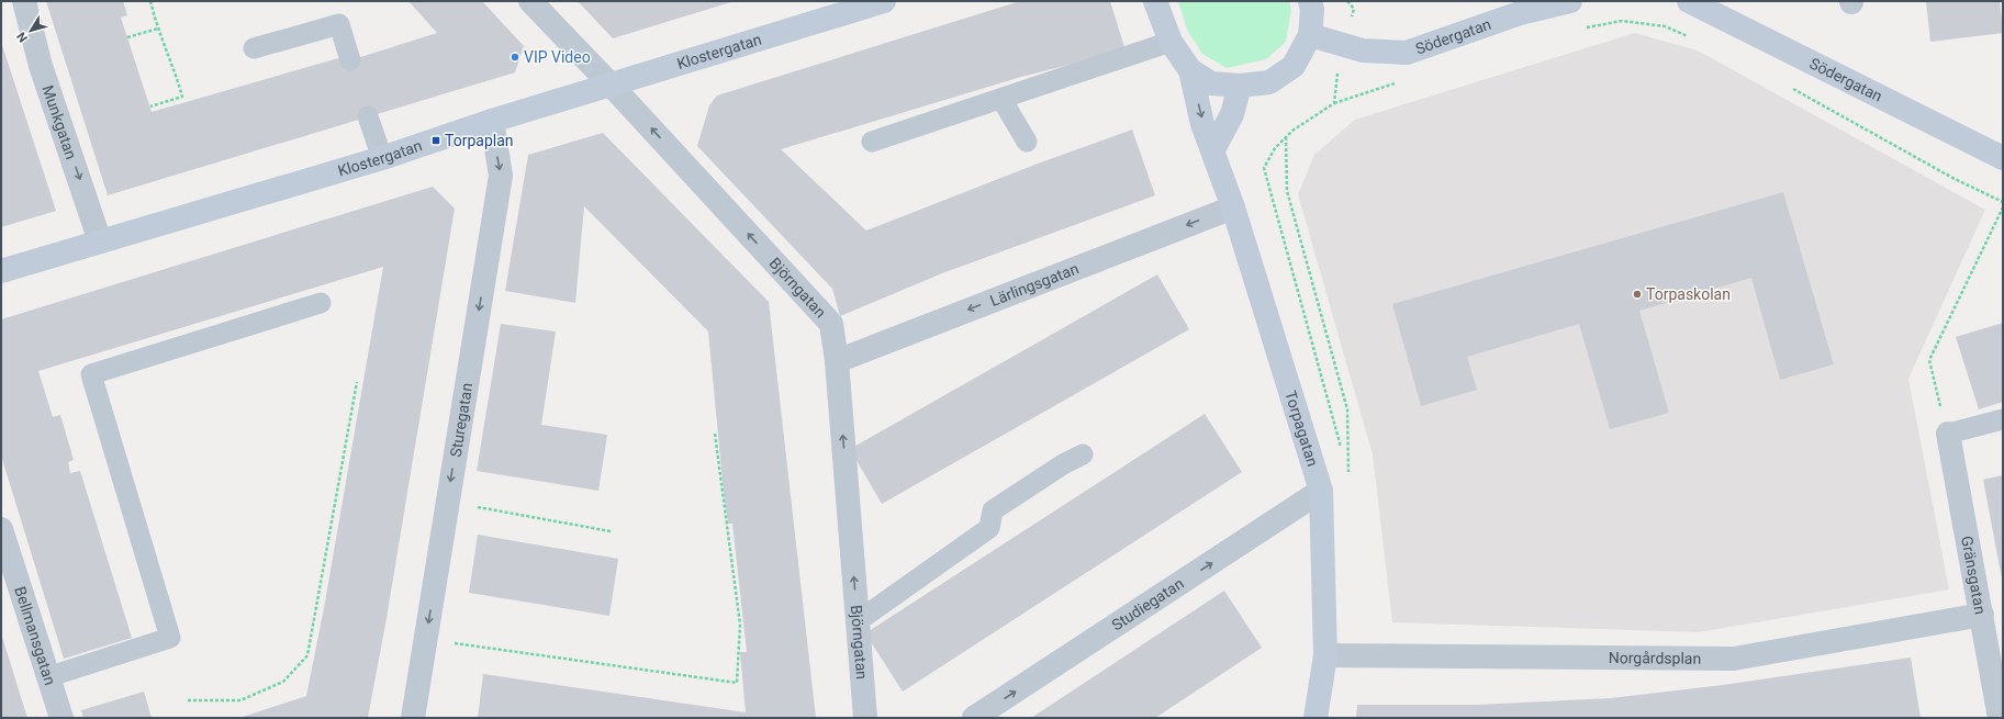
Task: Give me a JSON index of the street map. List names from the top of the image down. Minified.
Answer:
{"streets":{"street":["Södergatan","Klostergatan","Munkgatan","Lärlingsgatan","Björngatan","Sturegatan","Torpagatan","Gränsgatan","Studiegatan","Bellmansgatan","Norgårdsplan"]},"crossings":[["Klostergatan","Munkgatan"],["Klostergatan","Björngatan"],["Klostergatan","Sturegatan"],["Lärlingsgatan","Björngatan"],["Lärlingsgatan","Torpagatan"],["Torpagatan","Studiegatan"],["Torpagatan","Norgårdsplan"],["Gränsgatan","Norgårdsplan"]],"one_way":["Munkgatan","Lärlingsgatan","Björngatan","Sturegatan","Studiegatan"],"places":{"other":["VIP Video","Torpaskolan"],"transit":["Torpaplan"]},"north":"bottom left"}
